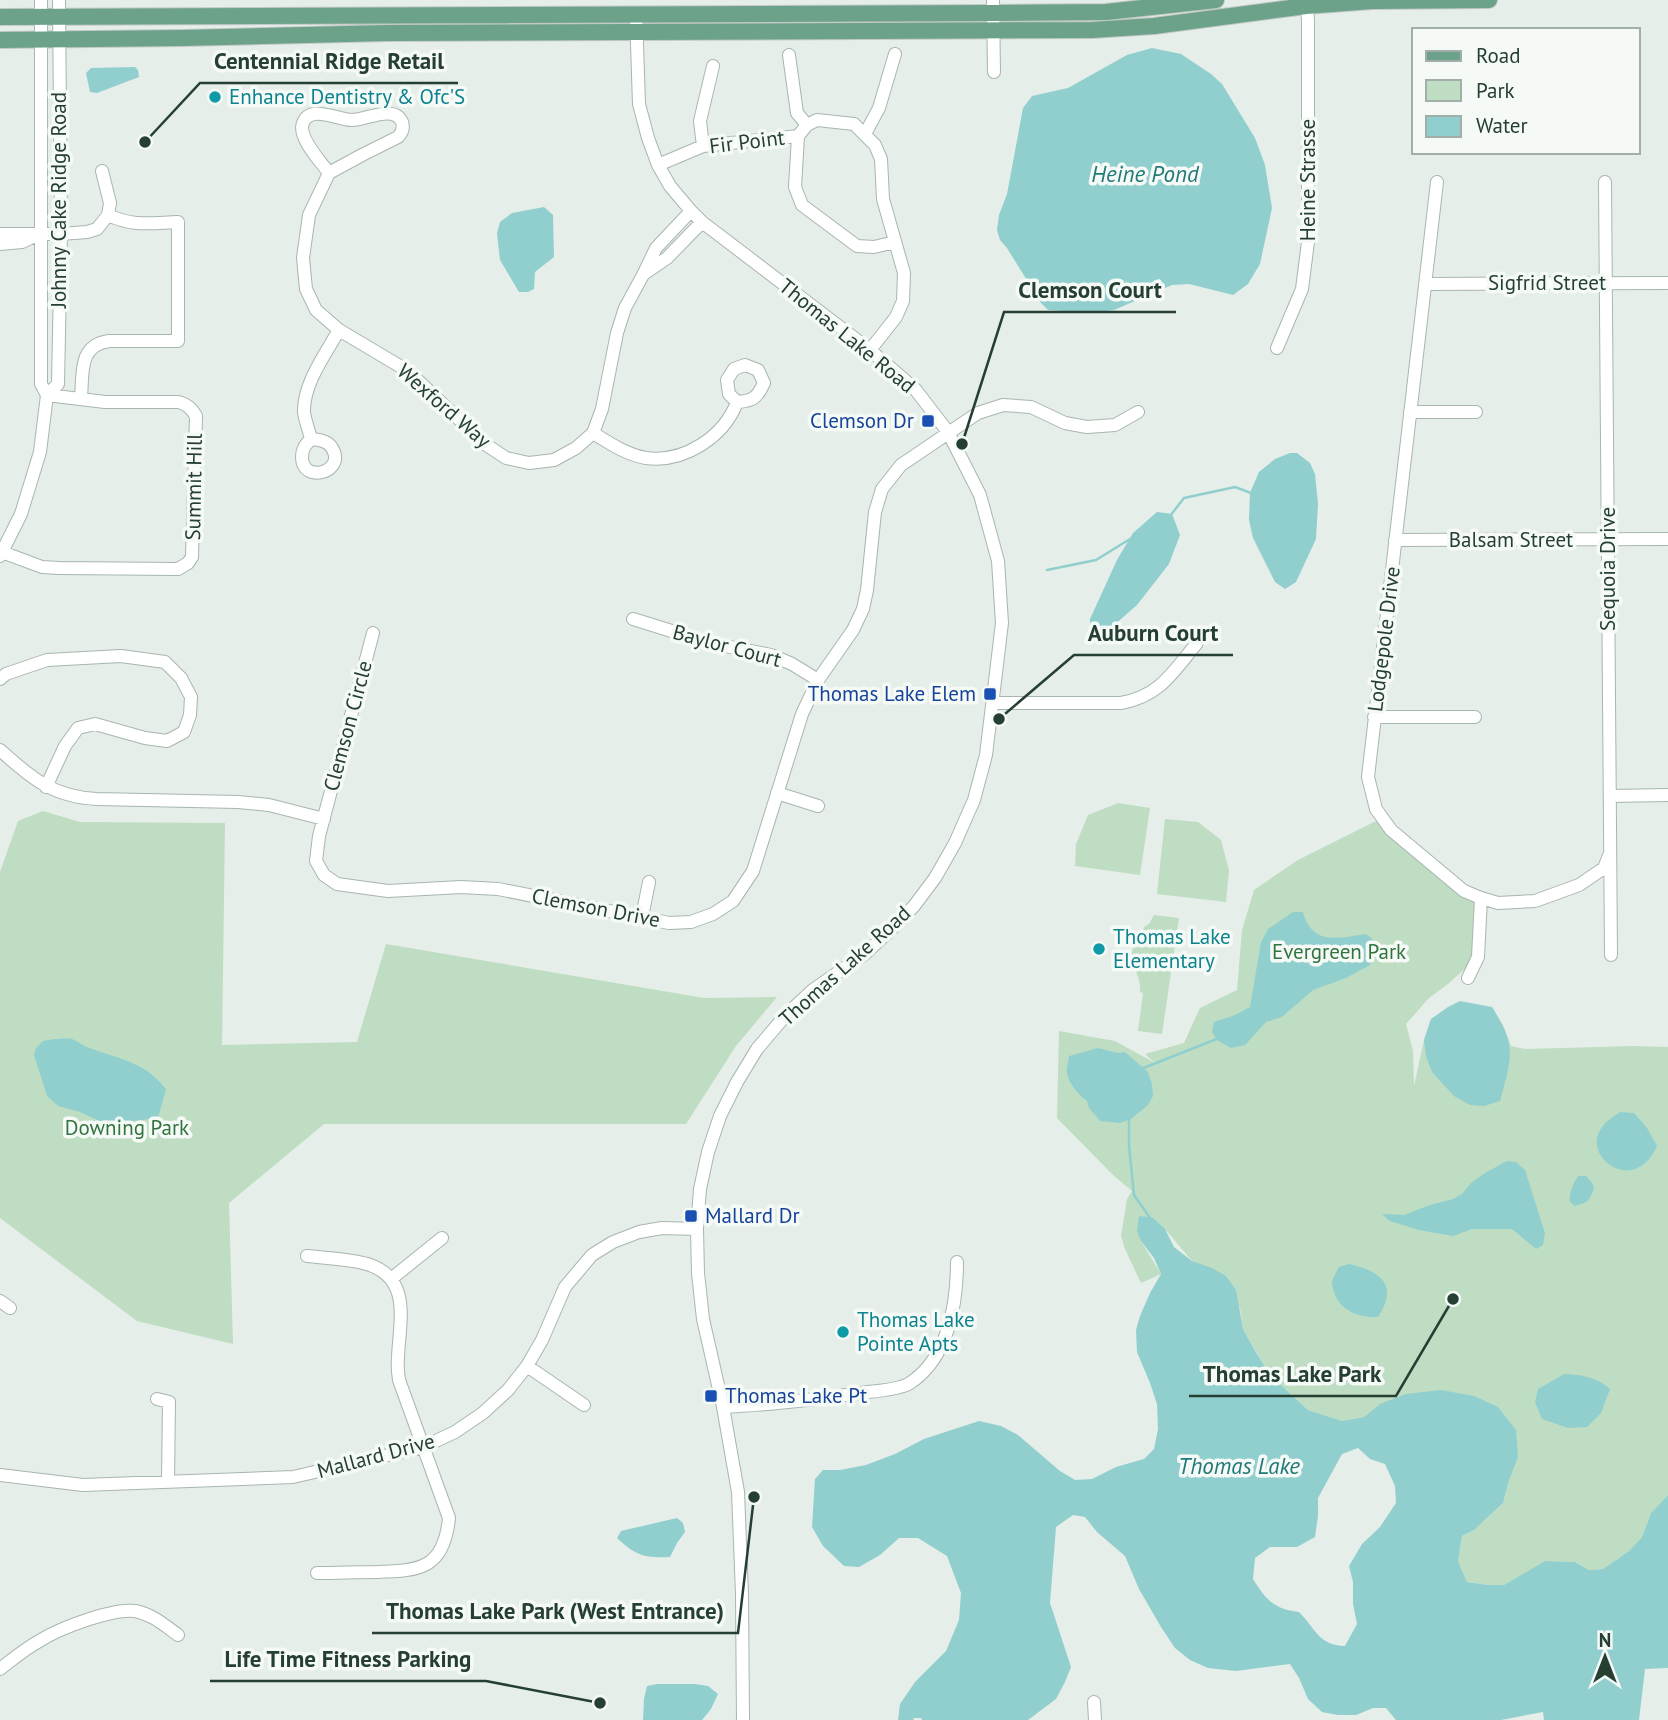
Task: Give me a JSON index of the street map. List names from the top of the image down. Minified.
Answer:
{"streets":{"street":["Fir Point","Heine Strasse","Johnny Cake Ridge Road","Sigfrid Street","Thomas Lake Road","Wexford Way","Summit Hill","Balsam Street","Sequoia Drive","Lodgepole Drive","Baylor Court","Clemson Circle","Clemson Drive","Mallard Drive"]},"crossings":[["Fir Point","Thomas Lake Road"],["Johnny Cake Ridge Road","Summit Hill"],["Sigfrid Street","Sequoia Drive"],["Sigfrid Street","Lodgepole Drive"],["Thomas Lake Road","Clemson Drive"],["Thomas Lake Road","Mallard Drive"],["Balsam Street","Sequoia Drive"],["Balsam Street","Lodgepole Drive"],["Sequoia Drive","Lodgepole Drive"],["Baylor Court","Clemson Drive"],["Clemson Circle","Clemson Drive"]],"water":["Heine Pond","Thomas Lake"],"parks":["Evergreen Park","Downing Park"],"places":{"other":["Enhance Dentistry & Ofc'S","Centennial Ridge Retail","Clemson Court","Auburn Court","Thomas Lake Elementary","Thomas Lake Park","Thomas Lake Pointe Apts","Thomas Lake Park (West Entrance)","Life Time Fitness Parking"],"transit":["Clemson Dr","Thomas Lake Elem","Mallard Dr","Thomas Lake Pt"]},"legend":["Road","Park","Water"],"north":"top"}
